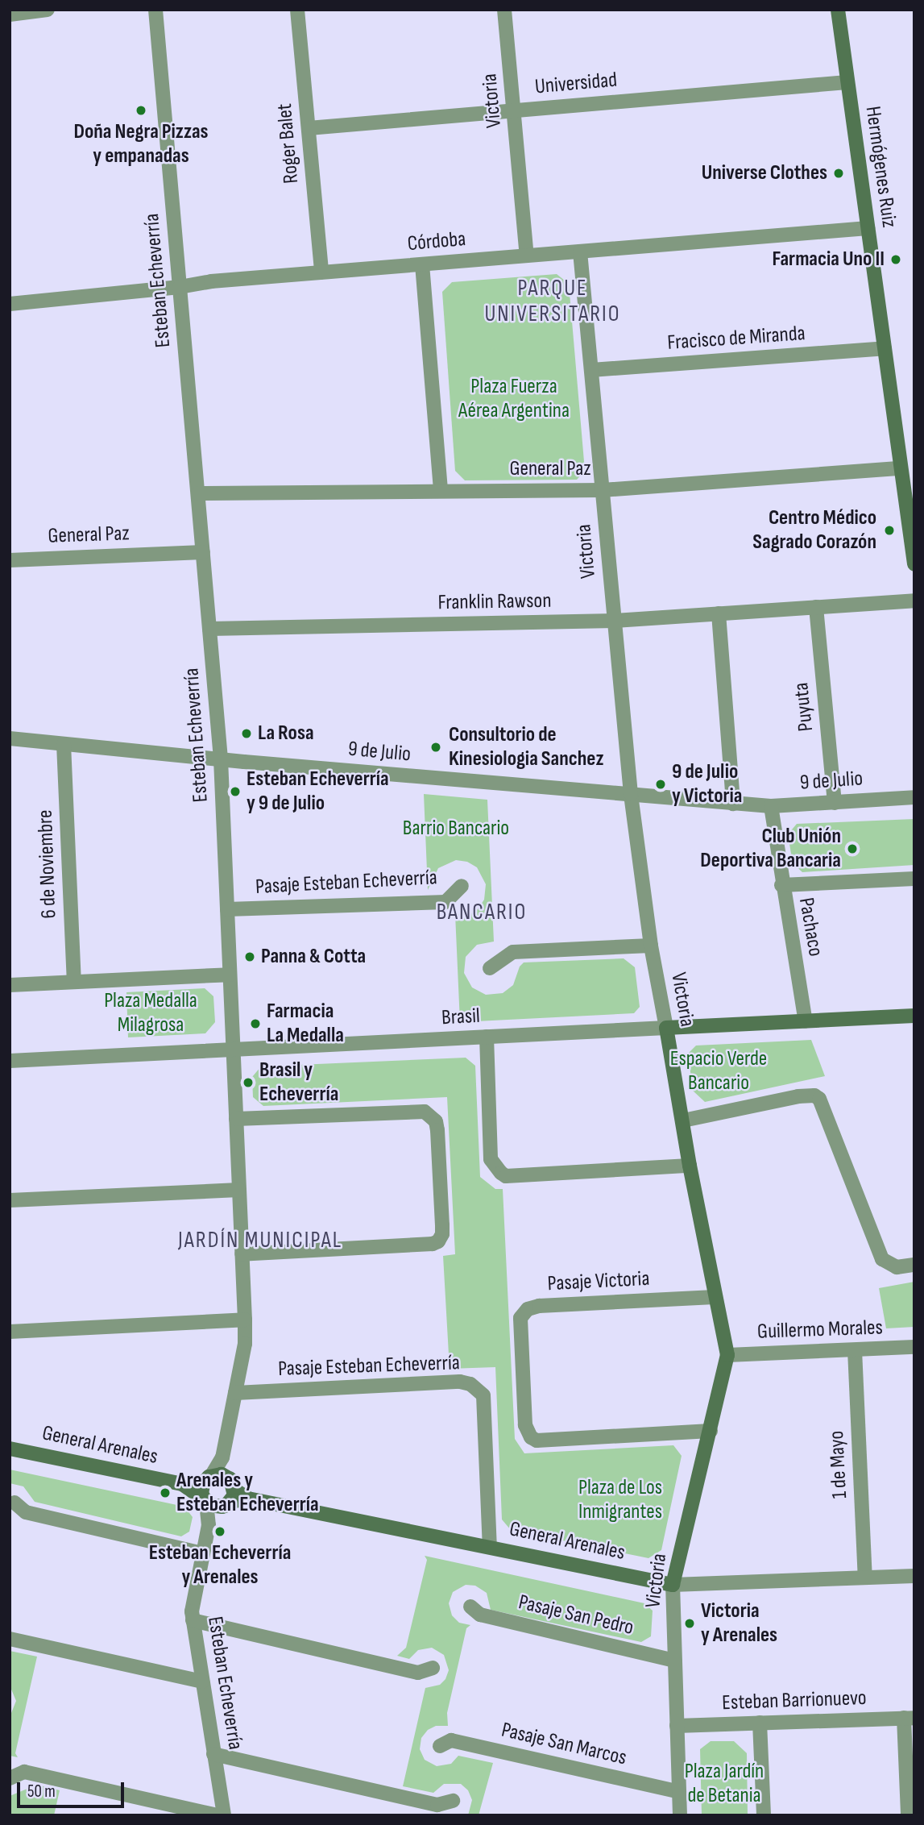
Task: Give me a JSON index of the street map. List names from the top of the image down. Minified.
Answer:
{"streets":{"street":["Universidad","Victoria","Roger Balet","Hermógenes Ruiz","Córdoba","Esteban Echeverría","Fracisco de Miranda","General Paz","Franklin Rawson","Puyuta","9 de Julio","6 de Noviembre","Pasaje Esteban Echeverría","Pachaco","Brasil","Pasaje Victoria","Guillermo Morales","General Arenales","1 de Mayo","Pasaje San Pedro","Esteban Barrionuevo","Pasaje San Marcos"]},"crossings":[["Universidad","Victoria"],["Universidad","Roger Balet"],["Universidad","Hermógenes Ruiz"],["Victoria","Córdoba"],["Victoria","Fracisco de Miranda"],["Victoria","General Paz"],["Victoria","Franklin Rawson"],["Victoria","9 de Julio"],["Victoria","Brasil"],["Victoria","Pasaje Victoria"],["Victoria","Guillermo Morales"],["Victoria","General Arenales"],["Victoria","Pasaje San Pedro"],["Victoria","Esteban Barrionuevo"],["Victoria","Pasaje San Marcos"],["Roger Balet","Córdoba"],["Hermógenes Ruiz","Córdoba"],["Hermógenes Ruiz","Fracisco de Miranda"],["Hermógenes Ruiz","General Paz"],["Córdoba","Esteban Echeverría"],["Esteban Echeverría","General Paz"],["Esteban Echeverría","Franklin Rawson"],["Esteban Echeverría","9 de Julio"],["Esteban Echeverría","Pasaje Esteban Echeverría"],["Esteban Echeverría","Brasil"],["Esteban Echeverría","General Arenales"],["Franklin Rawson","Puyuta"],["Puyuta","9 de Julio"],["9 de Julio","6 de Noviembre"],["9 de Julio","Pachaco"],["Pasaje Esteban Echeverría","General Arenales"],["Pachaco","Brasil"],["Guillermo Morales","1 de Mayo"],["General Arenales","1 de Mayo"]],"districts":["PARQUE UNIVERSITARIO","BANCARIO","JARDÍN MUNICIPAL"],"parks":["Plaza Fuerza Aérea Argentina","Barrio Bancario","Plaza Medalla Milagrosa","Espacio Verde Bancario","Plaza de Los Inmigrantes","Plaza Jardín de Betania"],"places":["Doña Negra Pizzas y empanadas","Universe Clothes","Farmacia Uno II","Centro Médico Sagrado Corazón","La Rosa","Consultorio de Kinesiologia Sanchez","9 de Julio y Victoria","Esteban Echeverría y 9 de Julio","Club Unión Deportiva Bancaria","Panna & Cotta","Farmacia La Medalla","Brasil y Echeverría","Arenales y Esteban Echeverría","Esteban Echeverría y Arenales","Victoria y Arenales"],"scale_bar":"50 m"}
